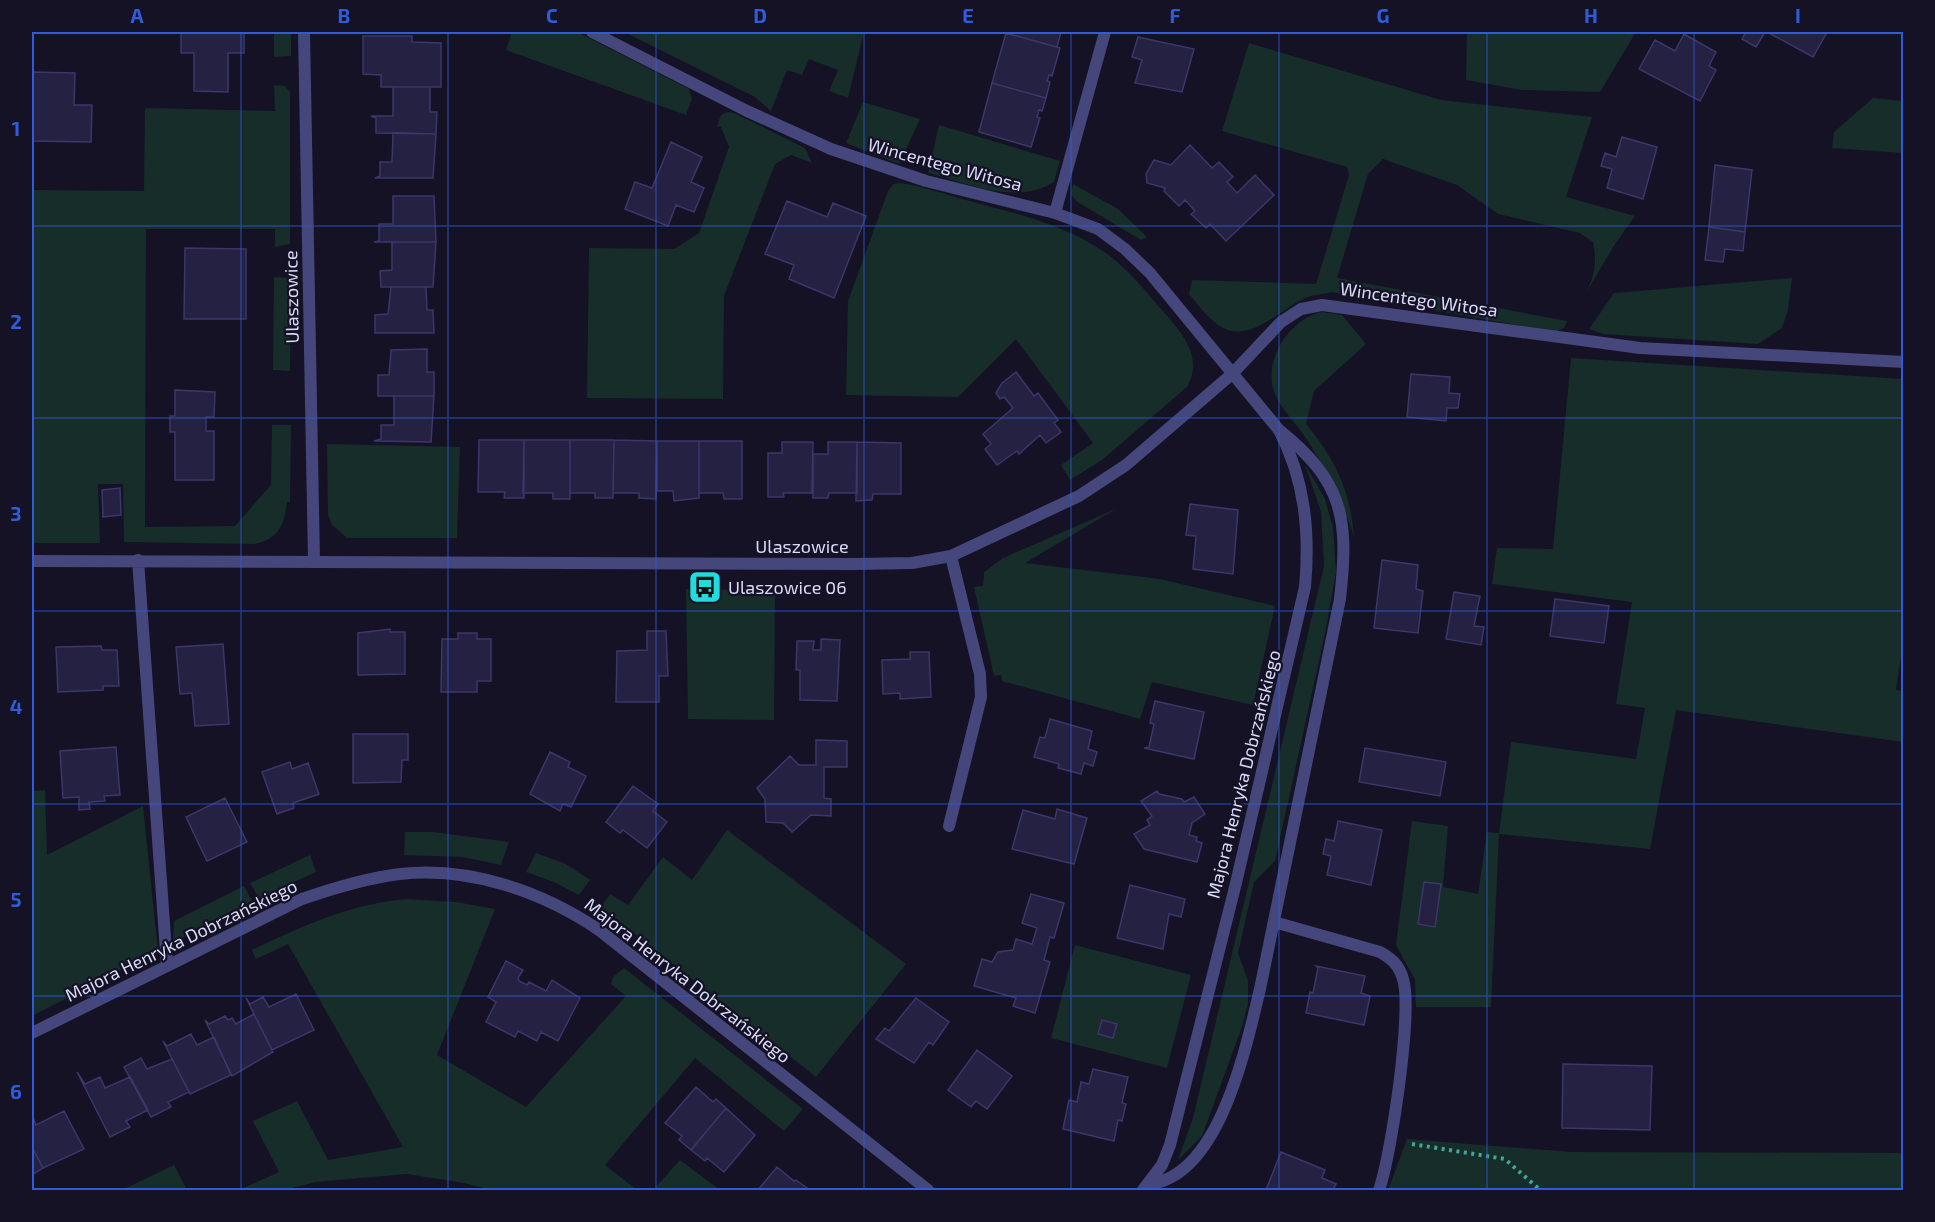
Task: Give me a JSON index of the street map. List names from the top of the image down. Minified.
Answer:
{"streets":{"street":["Wincentego Witosa","Ulaszowice","Majora Henryka Dobrzańskiego"]},"crossings":[["Wincentego Witosa","Ulaszowice"],["Wincentego Witosa","Majora Henryka Dobrzańskiego"],["Ulaszowice","Majora Henryka Dobrzańskiego"]],"places":{"bus stop":["Ulaszowice 06"]},"grid":{"columns":["A","B","C","D","E","F","G","H","I"],"rows":["1","2","3","4","5","6"]}}
